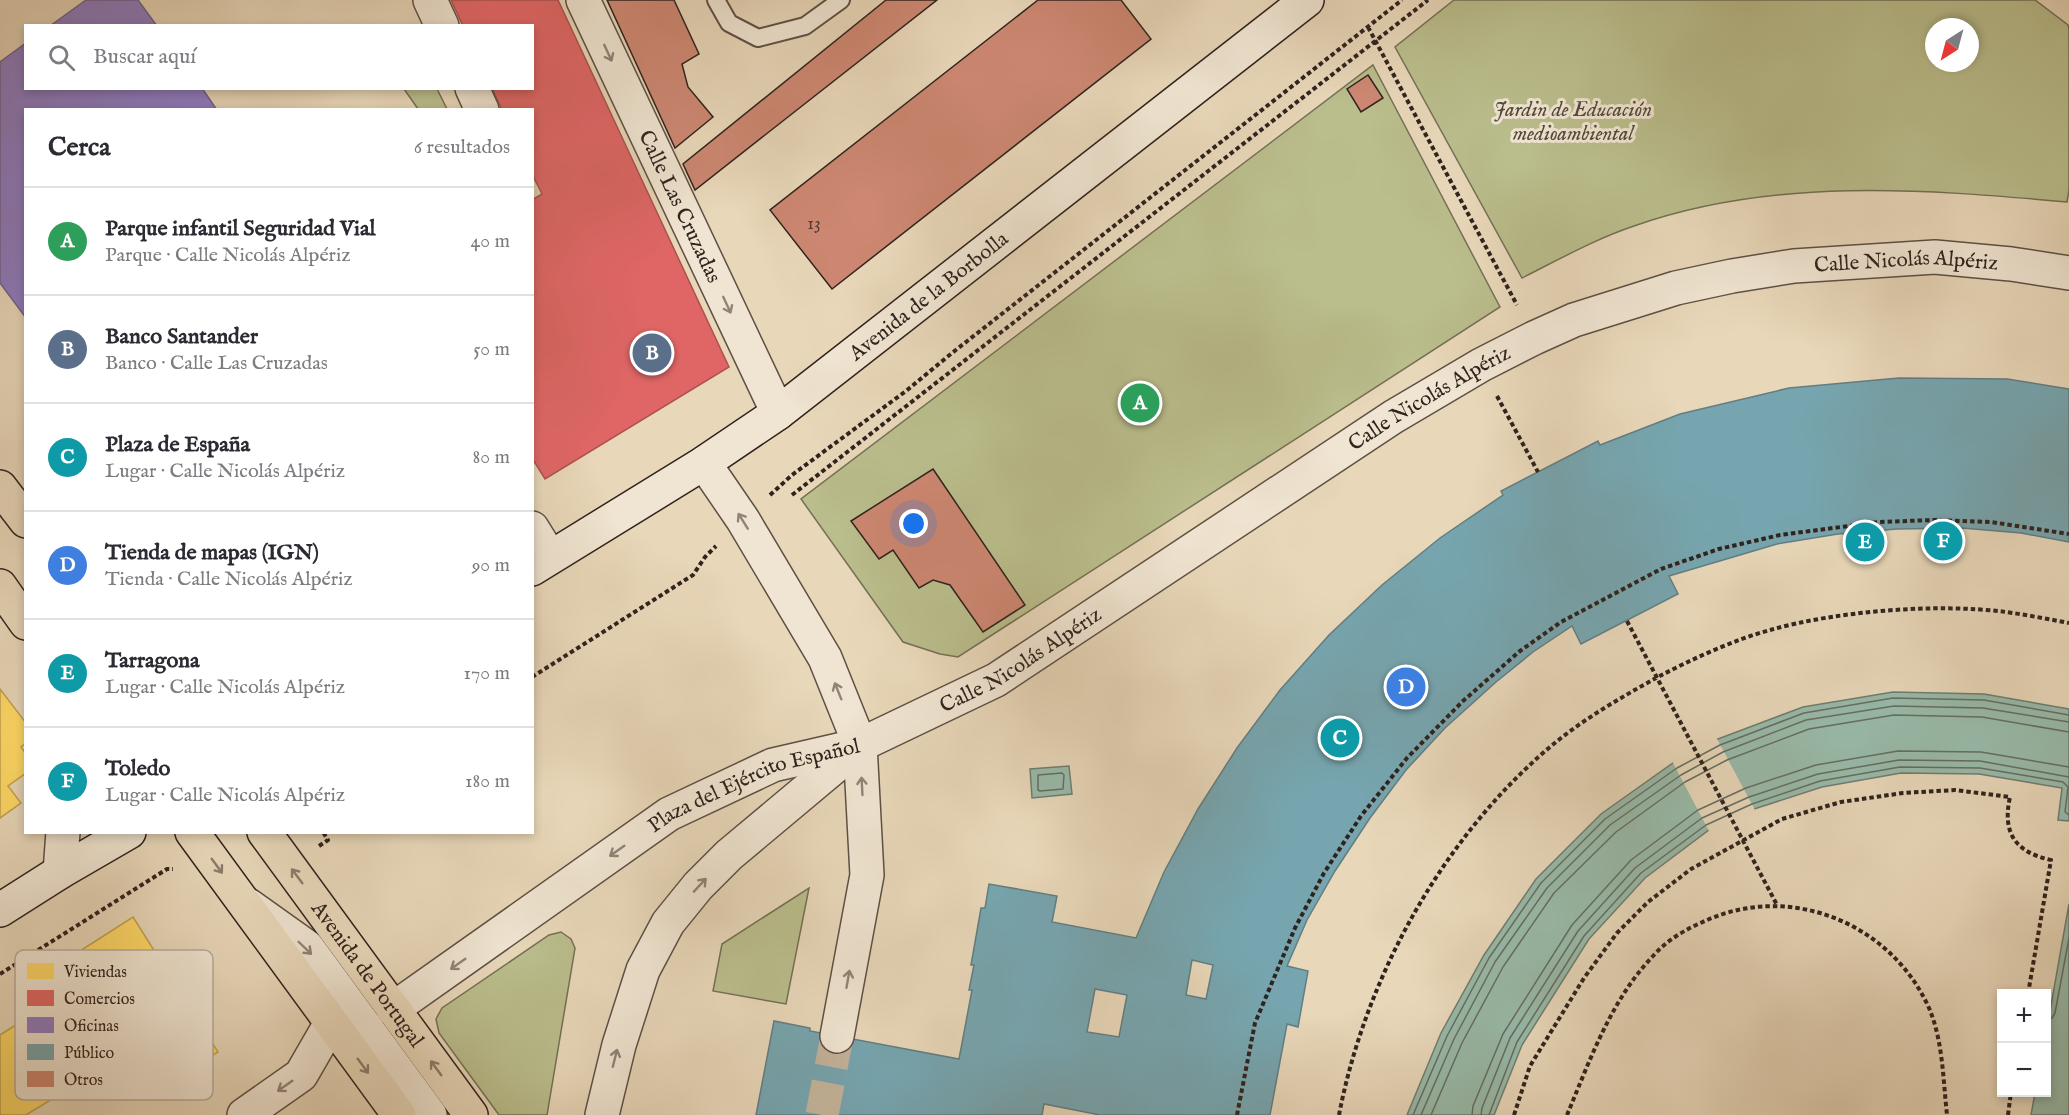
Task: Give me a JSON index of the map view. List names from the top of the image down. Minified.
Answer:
{"streets":{"main road":["Avenida de Portugal"],"street":["Calle Las Cruzadas","Calle Nicolás Alpériz","Avenida de la Borbolla","Plaza del Ejército Español"]},"crossings":[["Calle Las Cruzadas","Avenida de la Borbolla"],["Calle Nicolás Alpériz","Plaza del Ejército Español"],["Plaza del Ejército Español","Avenida de Portugal"]],"one_way":["Calle Las Cruzadas"],"parks":["Jardin de Educación medioambiental"],"house_numbers":["13"],"legend":["Viviendas","Comercios","Oficinas","Público","Otros"],"north":"bottom left","page":{"search":"Buscar aquí","heading":["Cerca","6 resultados"],"list":[{"mark":"A","name":"Parque infantil Seguridad Vial","note":"Parque · Calle Nicolás Alpériz","value":"40 m"},{"mark":"B","name":"Banco Santander","note":"Banco · Calle Las Cruzadas","value":"50 m"},{"mark":"C","name":"Plaza de España","note":"Lugar · Calle Nicolás Alpériz","value":"80 m"},{"mark":"D","name":"Tienda de mapas (IGN)","note":"Tienda · Calle Nicolás Alpériz","value":"90 m"},{"mark":"E","name":"Tarragona","note":"Lugar · Calle Nicolás Alpériz","value":"170 m"},{"mark":"F","name":"Toledo","note":"Lugar · Calle Nicolás Alpériz","value":"180 m"}],"pins":["B","A","F","E","D","C"],"map_buttons":["+","−"]}}
